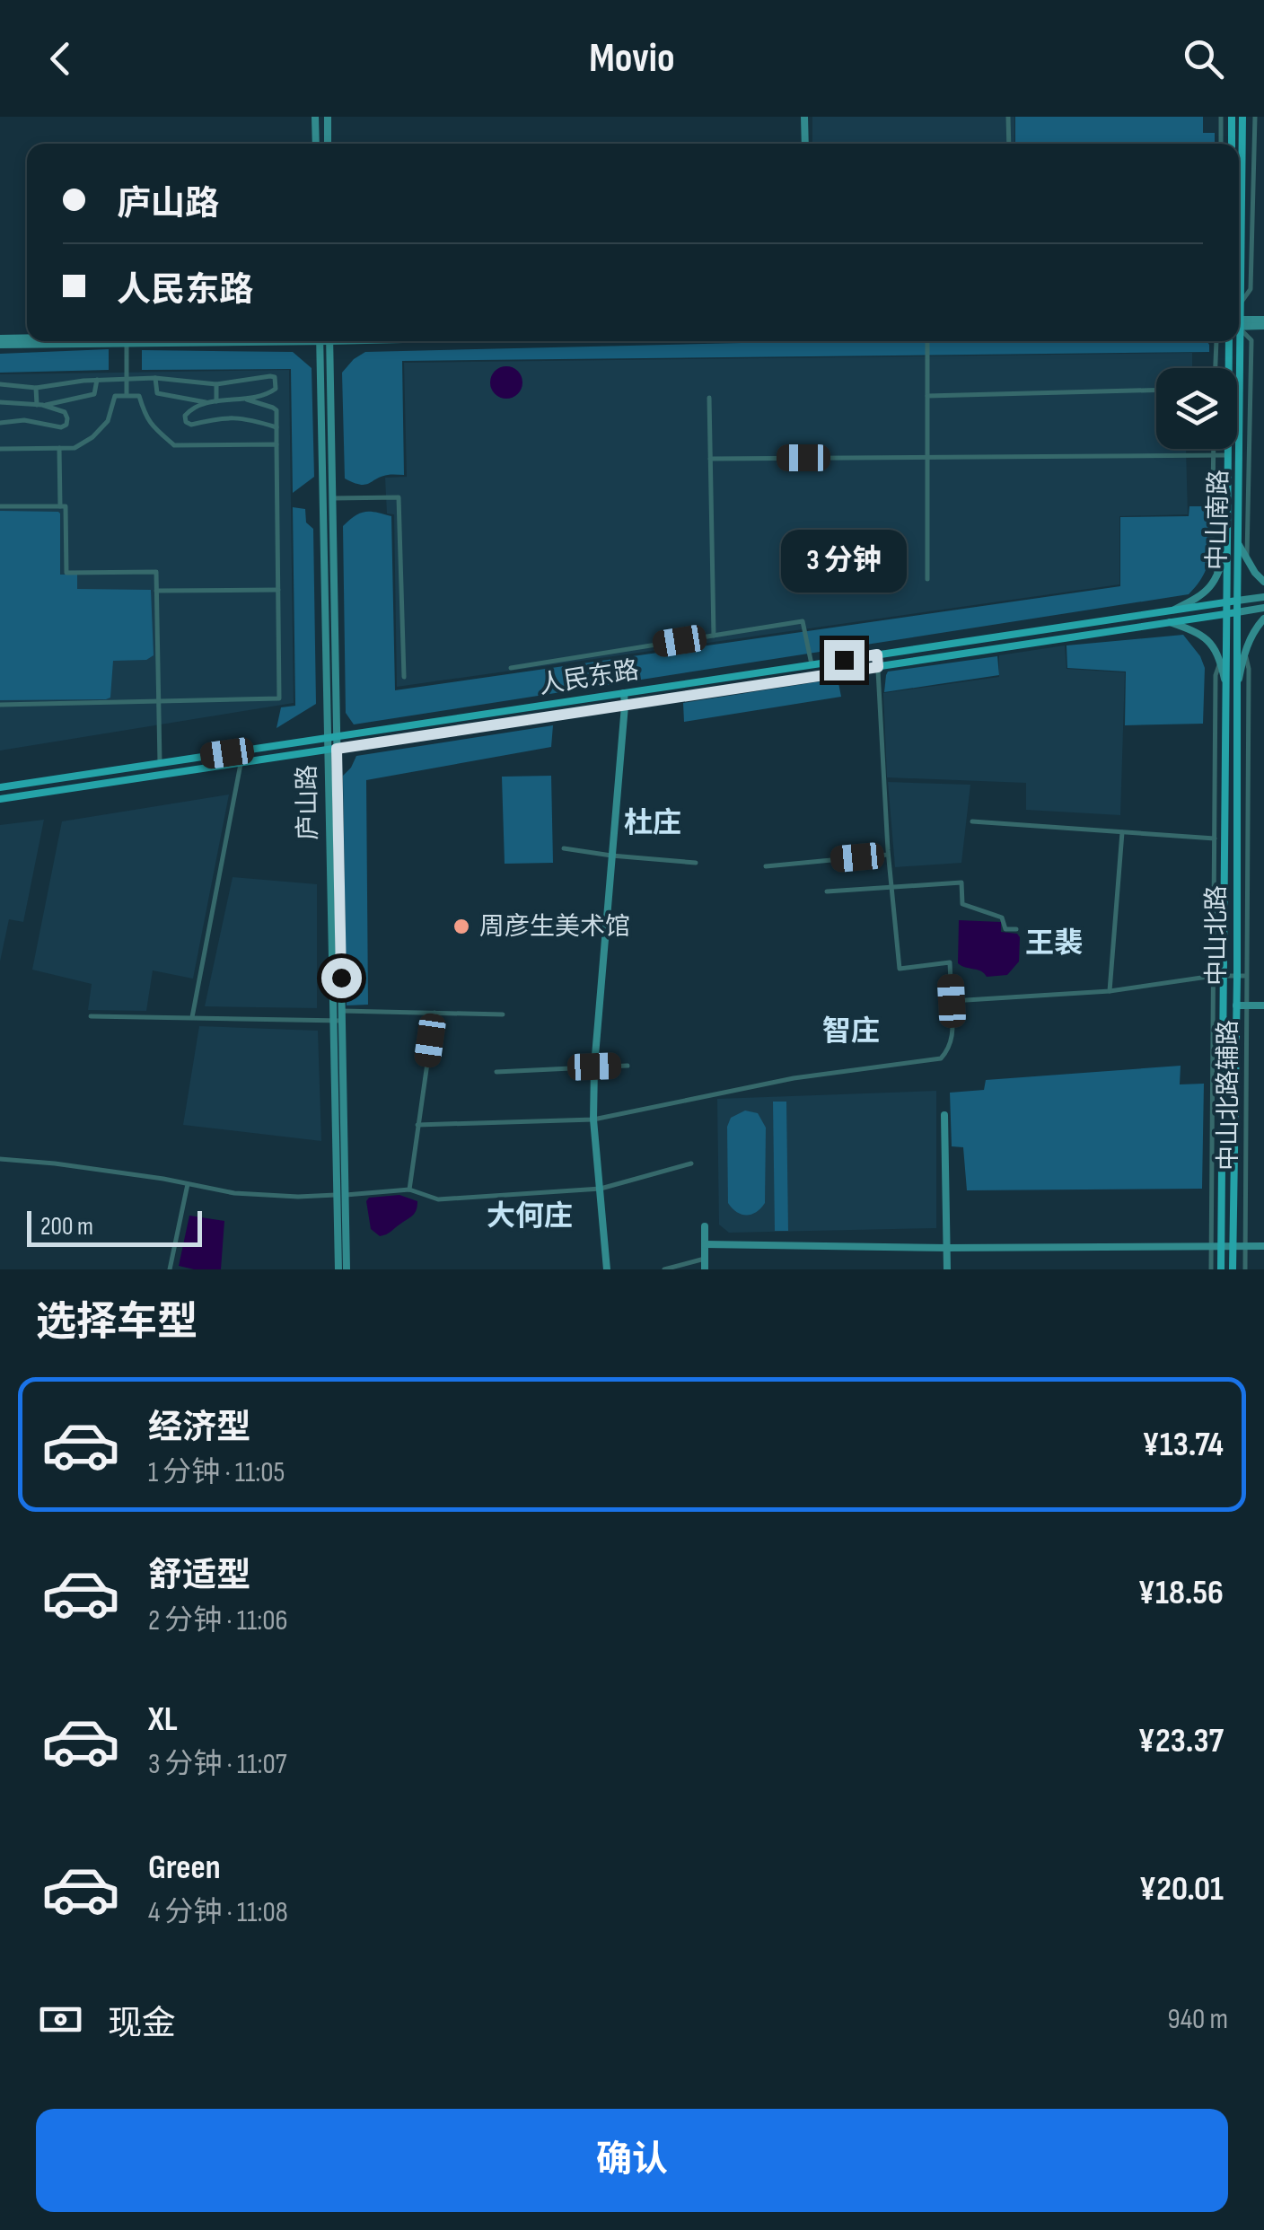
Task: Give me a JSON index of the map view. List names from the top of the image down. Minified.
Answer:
{"streets":{"main road":["中山南路","人民东路","中山北路"],"street":["庐山路","中山北路辅路"]},"crossings":[["中山南路","人民东路"],["中山南路","中山北路"],["人民东路","庐山路"],["人民东路","中山北路"]],"districts":["杜庄","王裴","智庄","大何庄"],"places":["周彦生美术馆"],"scale_bar":"200 m","page":{"header":"Movio","banner":["庐山路","人民东路"],"bubble":"3 分钟","scale":"200 m","heading":"选择车型","list":[{"name":"经济型","note":"1 分钟 · 11:05","value":"¥13.74"},{"name":"舒适型","note":"2 分钟 · 11:06","value":"¥18.56"},{"name":"XL","note":"3 分钟 · 11:07","value":"¥23.37"},{"name":"Green","note":"4 分钟 · 11:08","value":"¥20.01"}],"pay":["现金","940 m"],"buttons":"确认"}}
